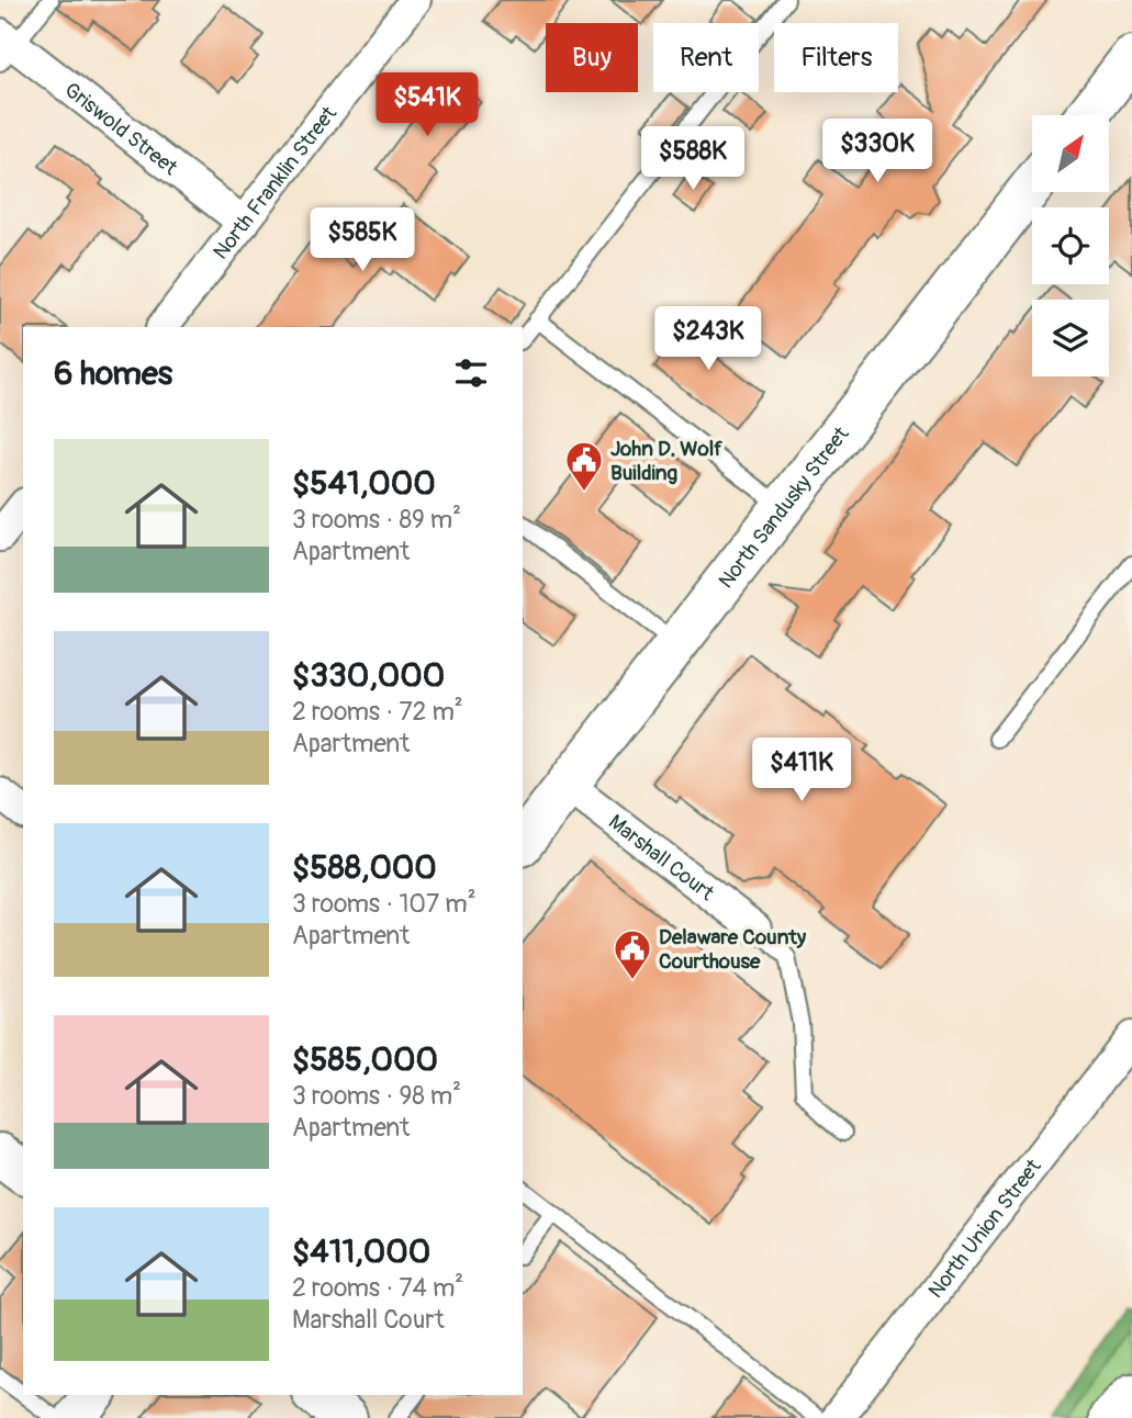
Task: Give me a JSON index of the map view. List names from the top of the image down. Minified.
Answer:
{"streets":{"main road":["North Sandusky Street"],"street":["Griswold Street","North Franklin Street","Marshall Court","North Union Street"]},"crossings":[["Griswold Street","North Franklin Street"],["North Sandusky Street","Marshall Court"]],"places":{"public building":["John D. Wolf Building","Delaware County Courthouse"]},"north":"top right","page":{"chip":["Buy","Rent","Filters"],"price":["$541K","$330K","$588K","$585K","$243K","$411K"],"heading":"6 homes","list":[{"name":"$541,000","note":"3 rooms · 89 m² · Apartment"},{"name":"$330,000","note":"2 rooms · 72 m² · Apartment"},{"name":"$588,000","note":"3 rooms · 107 m² · Apartment"},{"name":"$585,000","note":"3 rooms · 98 m² · Apartment"},{"name":"$411,000","note":"2 rooms · 74 m² · Marshall Court"}]}}
